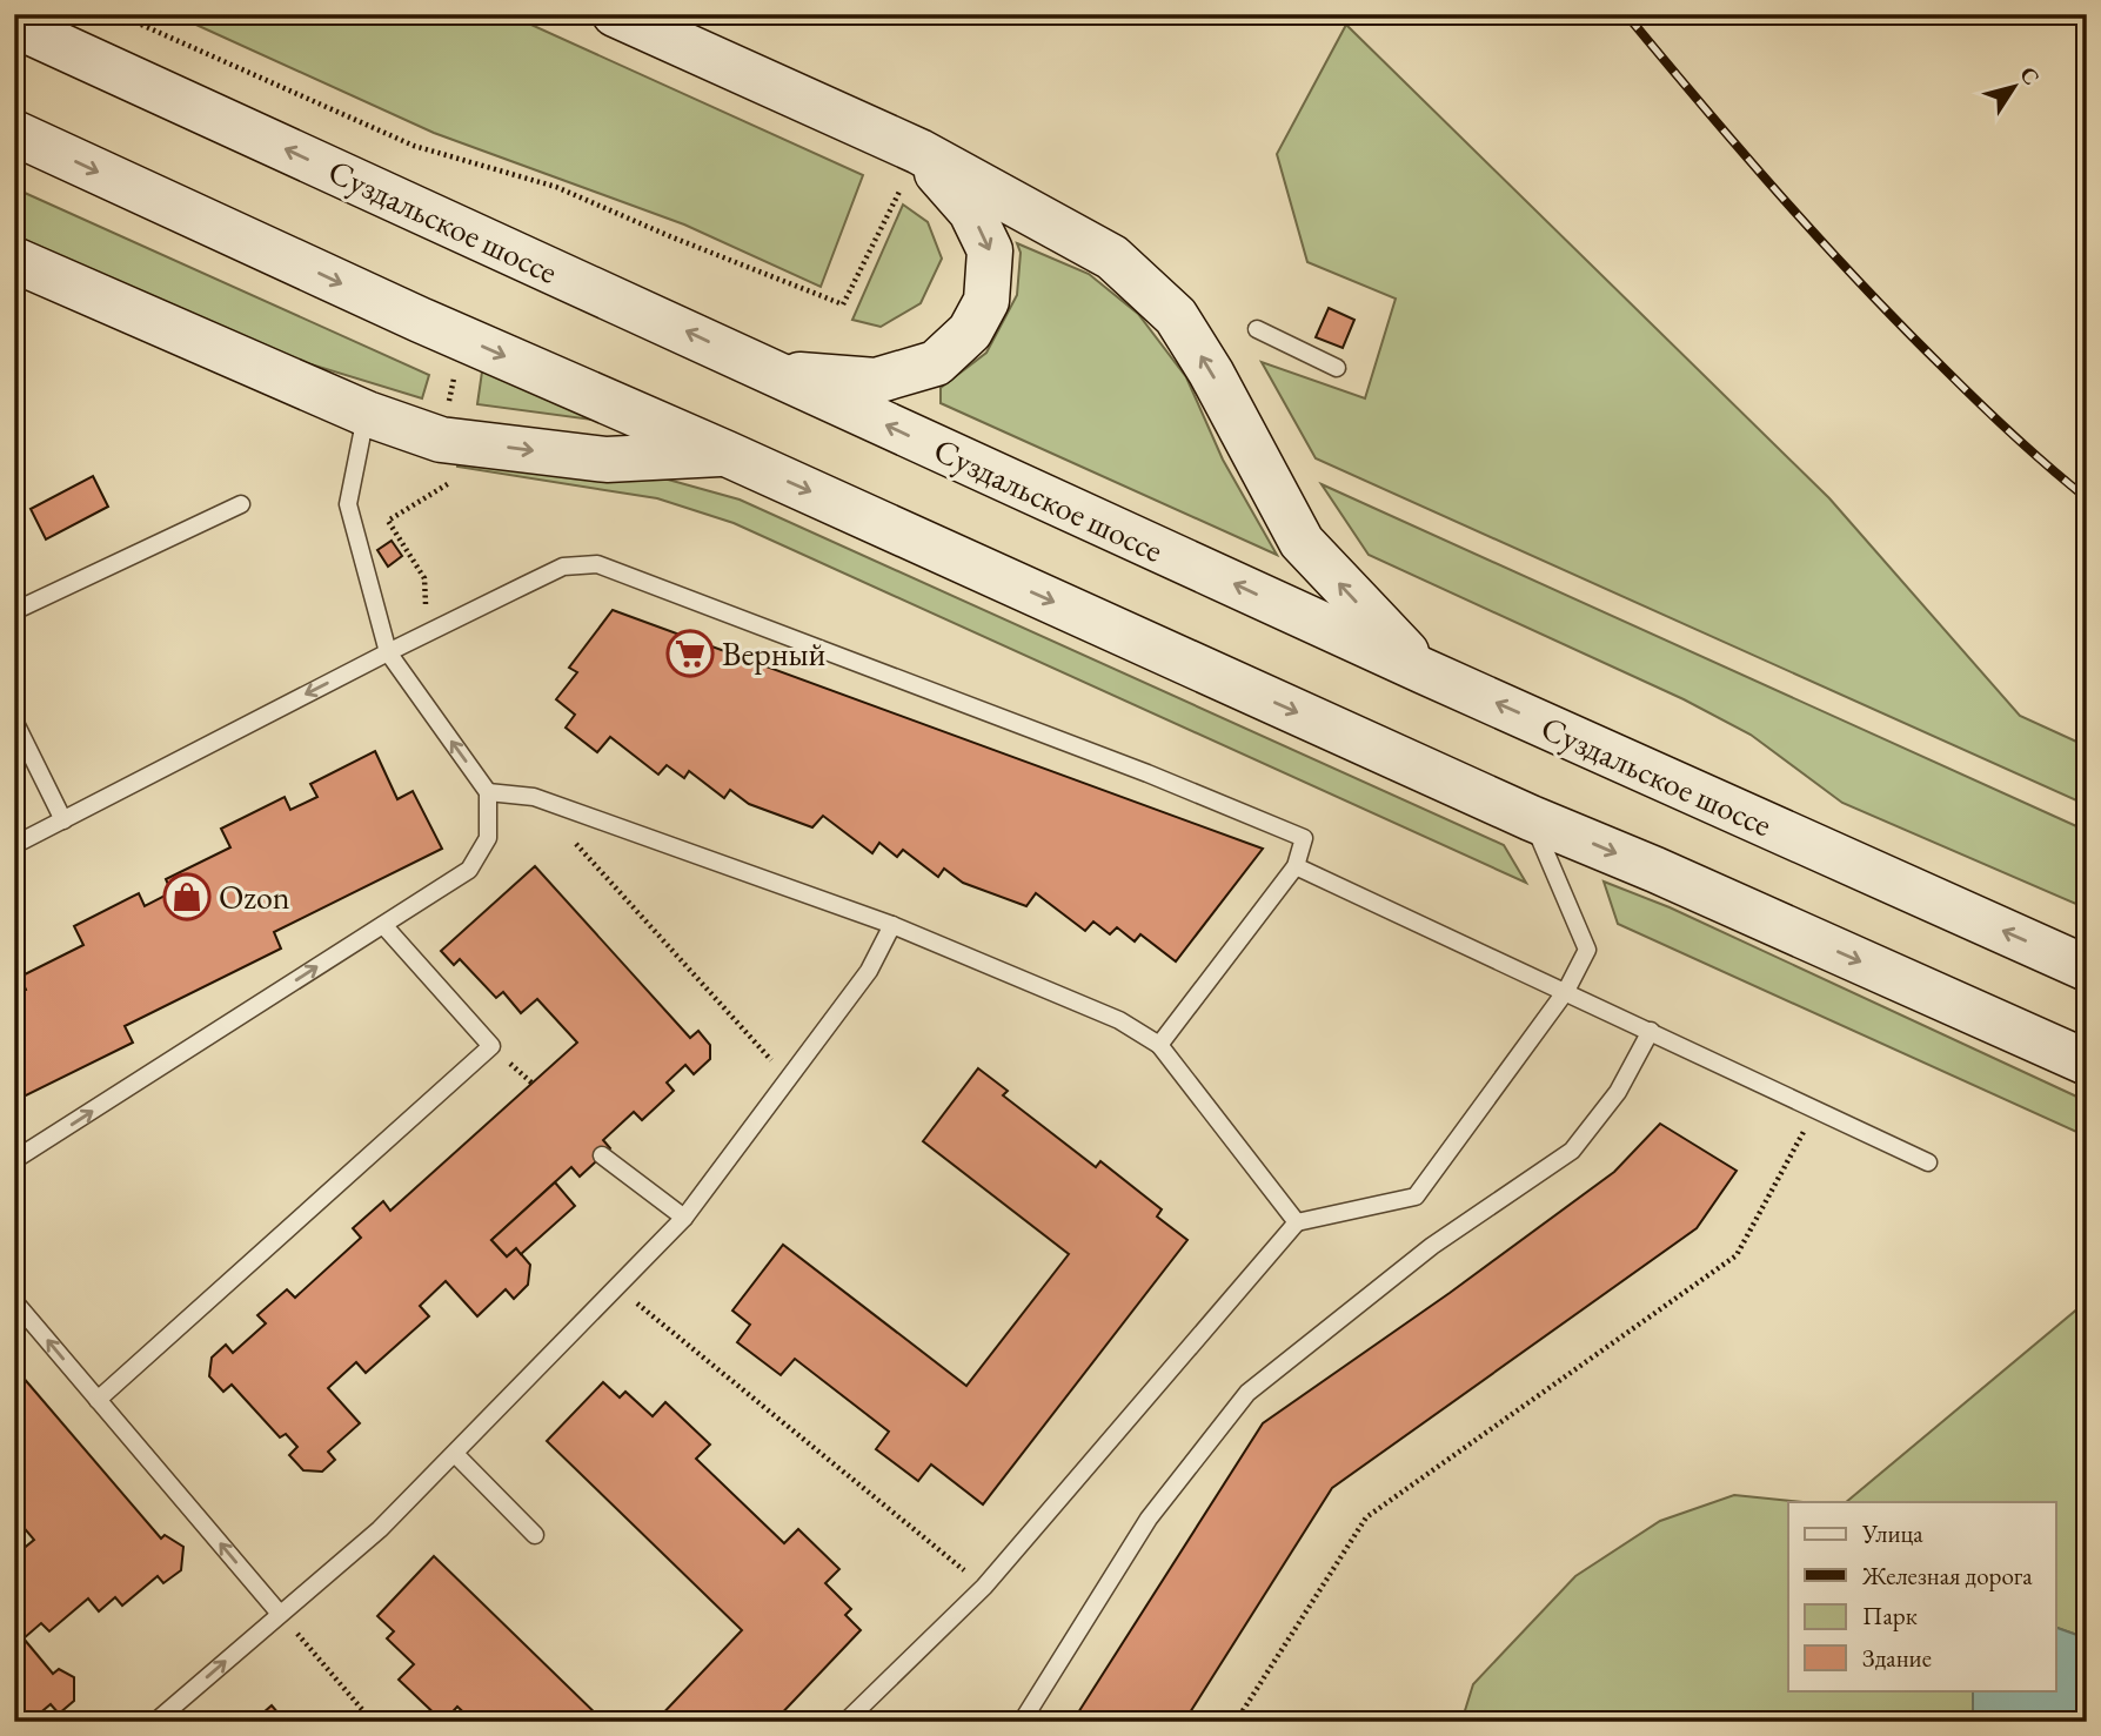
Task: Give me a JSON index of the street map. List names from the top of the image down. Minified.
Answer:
{"streets":{"main road":["Суздальское шоссе"]},"places":{"supermarket":["Верный"],"shop":["Ozon"]},"legend":["Улица","Железная дорога","Парк","Здание"],"north":"top right"}
